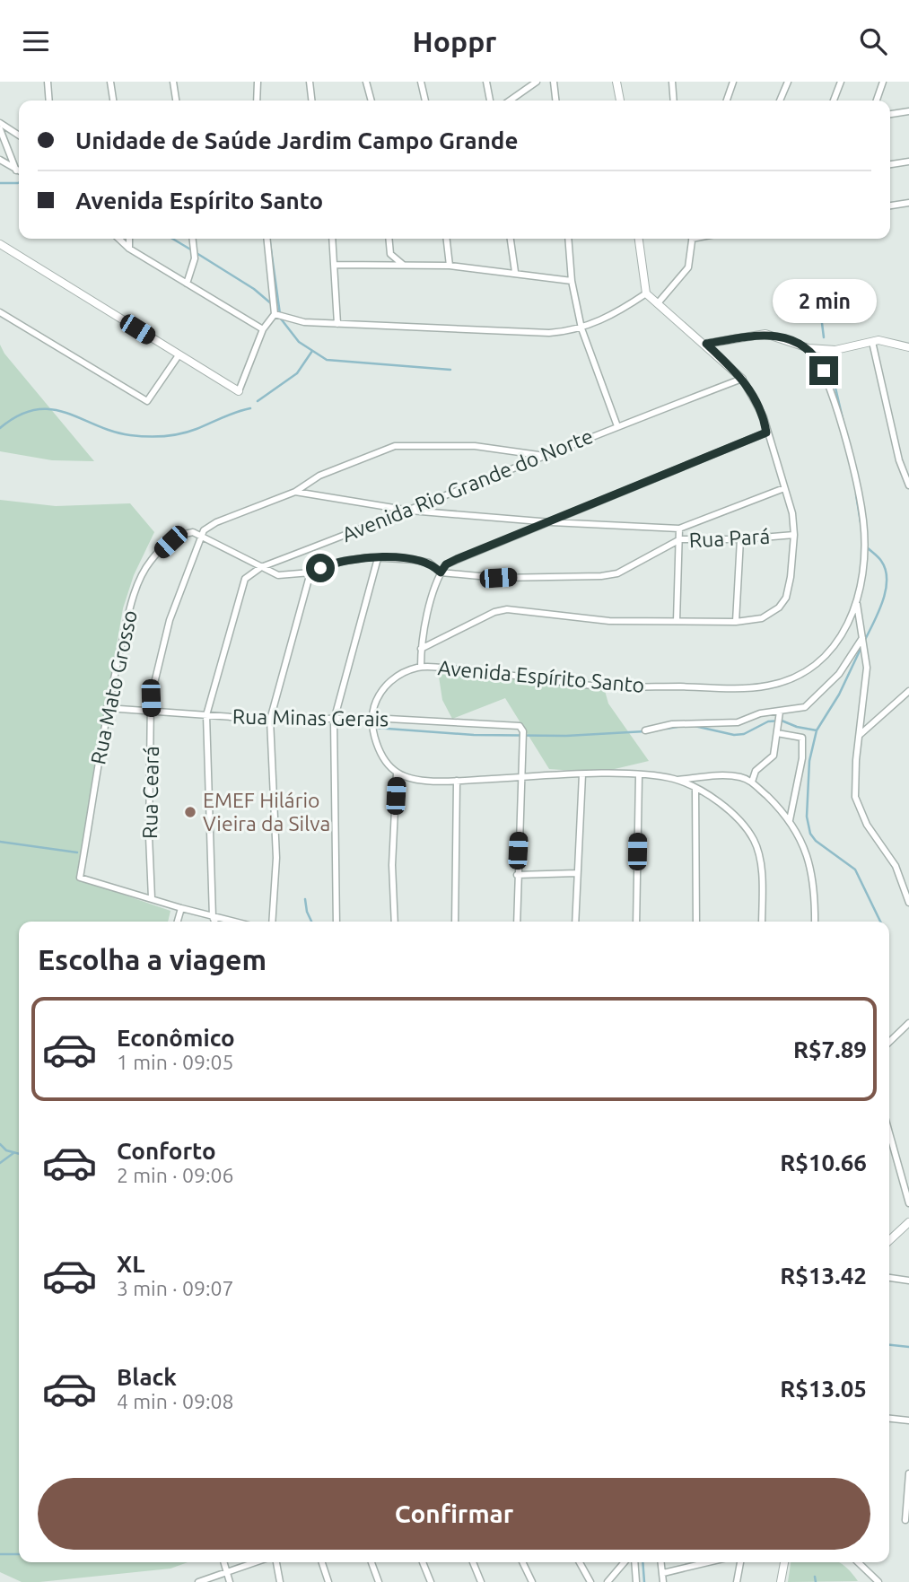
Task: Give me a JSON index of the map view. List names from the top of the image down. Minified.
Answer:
{"streets":{"street":["Avenida Rio Grande do Norte","Rua Pará","Avenida Espírito Santo","Rua Mato Grosso","Rua Minas Gerais","Rua Ceará"]},"crossings":[["Avenida Rio Grande do Norte","Rua Pará"],["Avenida Rio Grande do Norte","Rua Minas Gerais"],["Rua Pará","Rua Mato Grosso"],["Rua Pará","Rua Ceará"],["Avenida Espírito Santo","Rua Minas Gerais"],["Rua Mato Grosso","Rua Minas Gerais"],["Rua Mato Grosso","Rua Ceará"],["Rua Minas Gerais","Rua Ceará"]],"places":["EMEF Hilário Vieira da Silva"],"page":{"header":"Hoppr","banner":["Unidade de Saúde Jardim Campo Grande","Avenida Espírito Santo"],"bubble":"2 min","heading":"Escolha a viagem","list":[{"name":"Econômico","note":"1 min · 09:05","value":"R$7.89"},{"name":"Conforto","note":"2 min · 09:06","value":"R$10.66"},{"name":"XL","note":"3 min · 09:07","value":"R$13.42"},{"name":"Black","note":"4 min · 09:08","value":"R$13.05"}],"buttons":"Confirmar"}}
